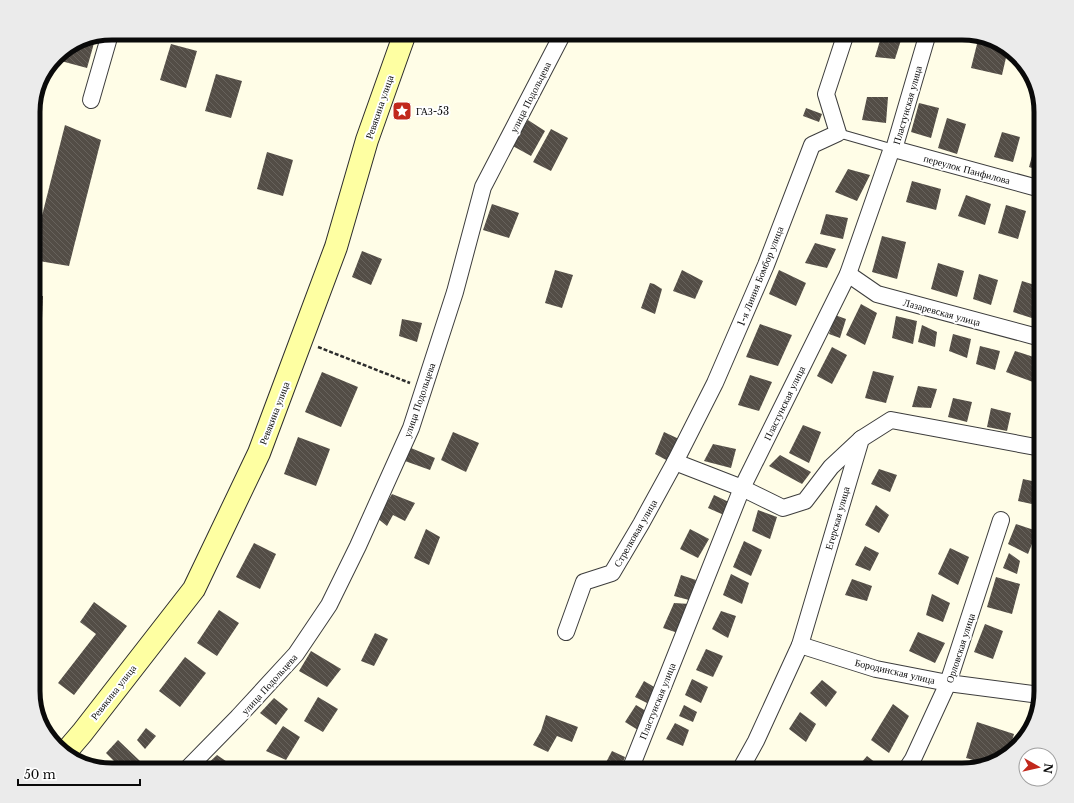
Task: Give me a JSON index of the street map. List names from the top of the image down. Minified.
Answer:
{"streets":{"main road":["Ревякина улица"],"street":["улица Подольцева","Пластунская улица","переулок Панфилова","1-я Линия Бомбор улица","Лазаревская улица","Егерская улица","Стрелковая улица","Орловская улица","Бородинская улица"]},"crossings":[["Пластунская улица","переулок Панфилова"],["Пластунская улица","Лазаревская улица"],["1-я Линия Бомбор улица","Стрелковая улица"],["Егерская улица","Бородинская улица"],["Орловская улица","Бородинская улица"]],"places":{"place":["ГАЗ-53"]},"scale_bar":"50 m","north":"right"}
